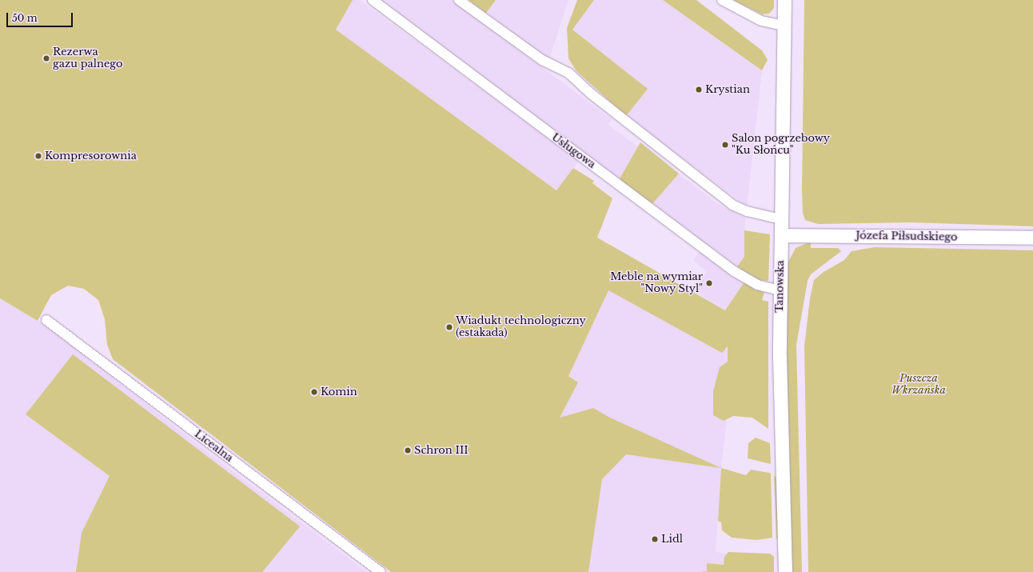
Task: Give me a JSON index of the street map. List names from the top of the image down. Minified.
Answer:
{"streets":{"main road":["Józefa Piłsudskiego","Tanowska"],"street":["Usługowa","Licealna"]},"crossings":[["Usługowa","Tanowska"],["Józefa Piłsudskiego","Tanowska"]],"parks":["Puszcza Wkrzańska"],"places":["Rezerwa gazu palnego","Krystian","Salon pogrzebowy \"Ku Słońcu\"","Kompresorownia","Meble na wymiar \"Nowy Styl\"","Wiadukt technologiczny (estakada)","Komin","Schron III","Lidl"],"scale_bar":"50 m"}
